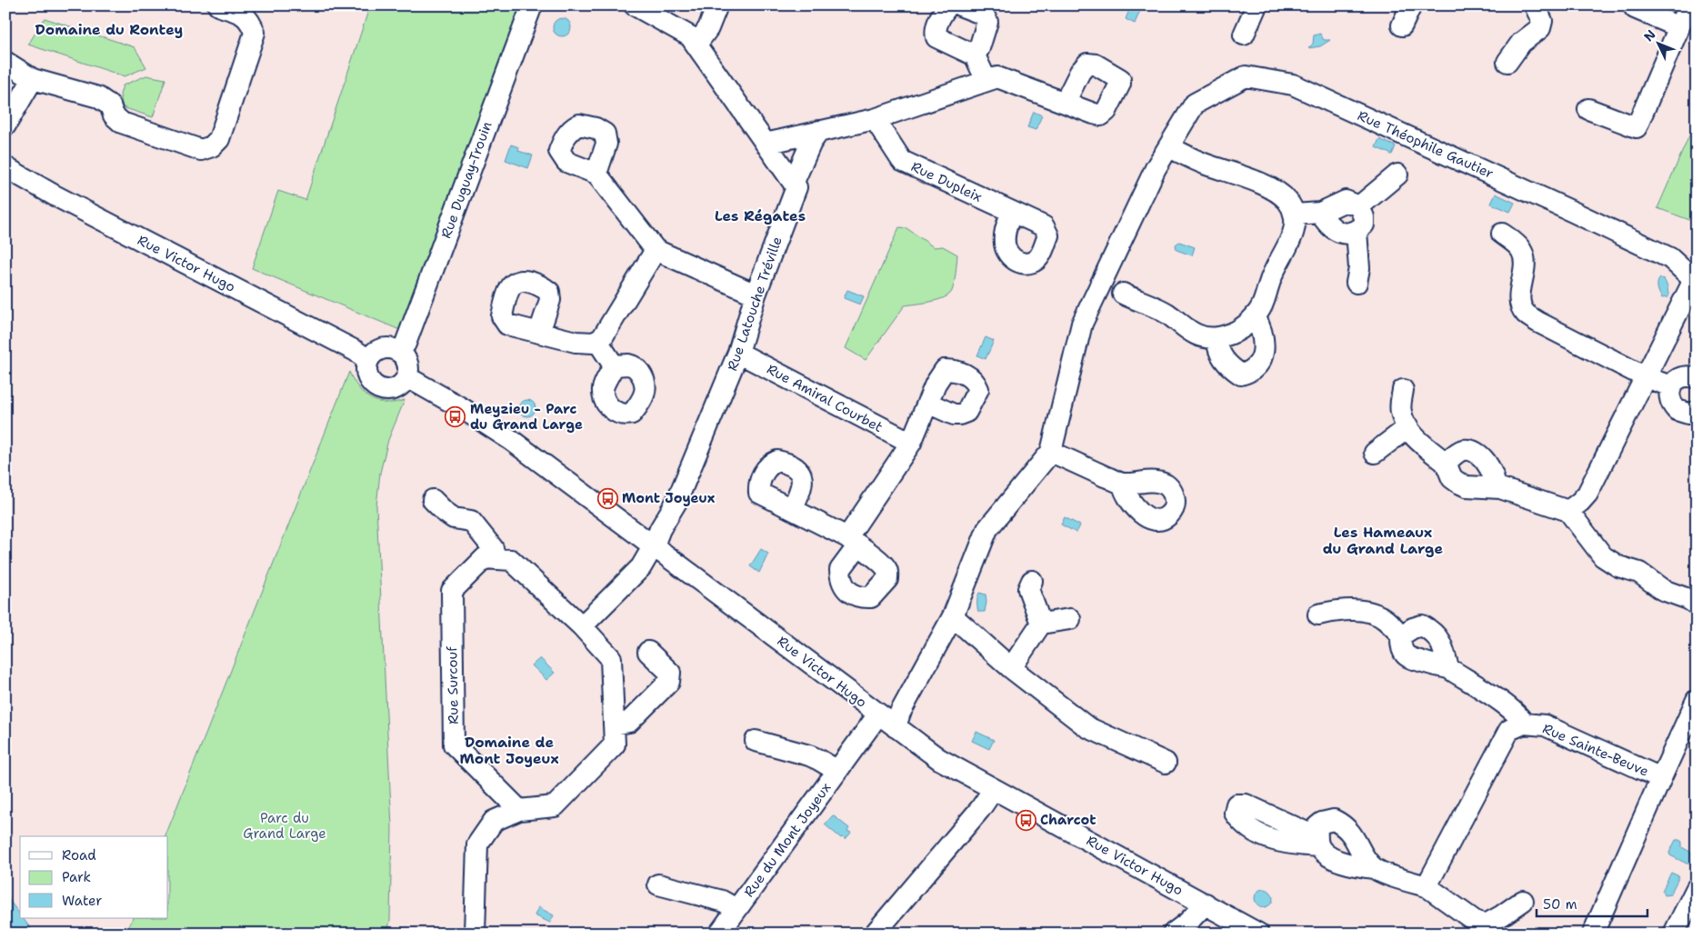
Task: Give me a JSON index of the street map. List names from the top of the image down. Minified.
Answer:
{"streets":{"street":["Rue Théophile Gautier","Rue Duguay-Trouin","Rue Dupleix","Rue Victor Hugo","Rue Latouche Tréville","Rue Amiral Courbet","Rue Surcouf","Rue Sainte-Beuve","Rue du Mont Joyeux"]},"crossings":[["Rue Duguay-Trouin","Rue Victor Hugo"],["Rue Victor Hugo","Rue Latouche Tréville"],["Rue Victor Hugo","Rue du Mont Joyeux"],["Rue Latouche Tréville","Rue Amiral Courbet"]],"districts":["Domaine du Rontey","Les Régates","Les Hameaux du Grand Large","Domaine de Mont Joyeux"],"parks":["Parc du Grand Large"],"places":{"bus stop":["Meyzieu - Parc du Grand Large","Mont Joyeux","Charcot"]},"legend":["Road","Park","Water"],"scale_bar":"50 m","north":"top left"}
